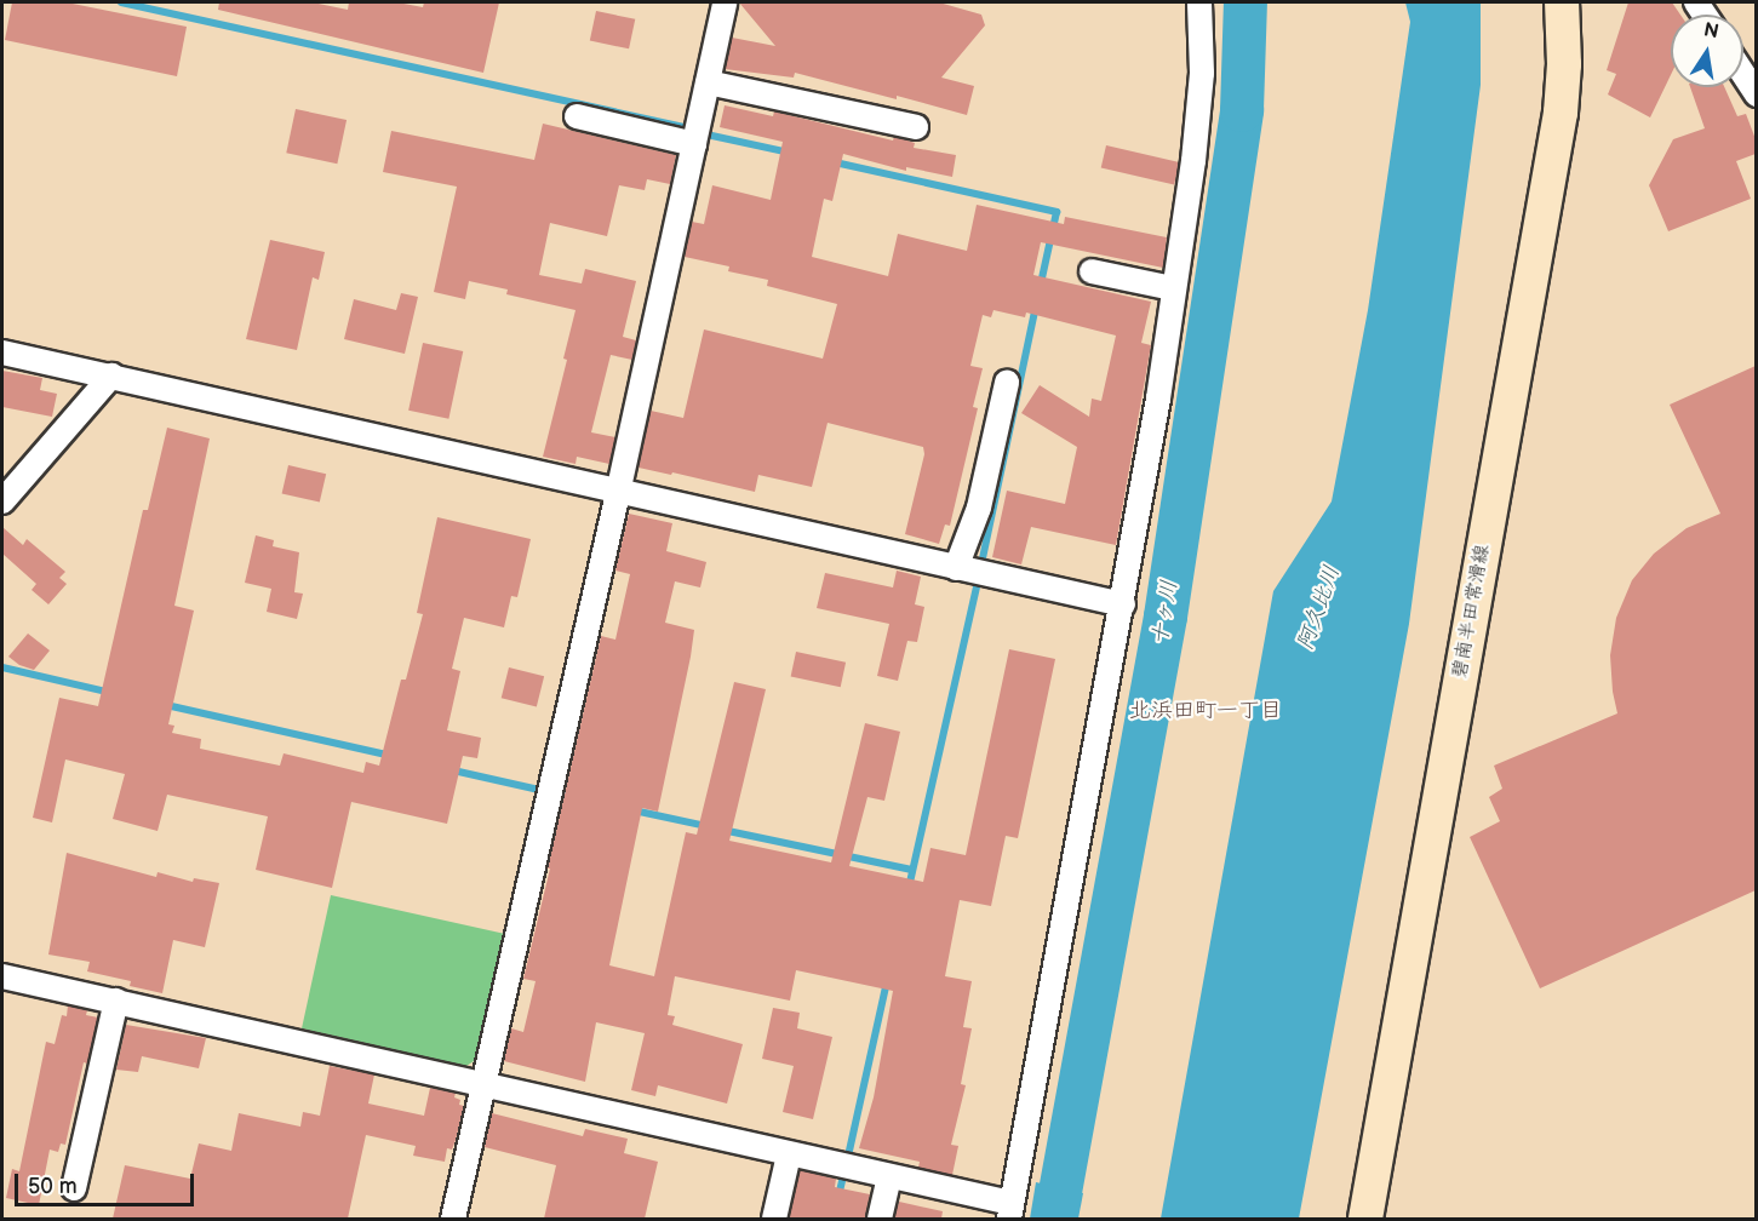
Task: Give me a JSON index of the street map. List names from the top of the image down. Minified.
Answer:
{"streets":{"main road":["碧南半田常滑線"]},"districts":["北浜田町一丁目"],"water":["阿久比川","十ヶ川"],"scale_bar":"50 m","north":"top"}
